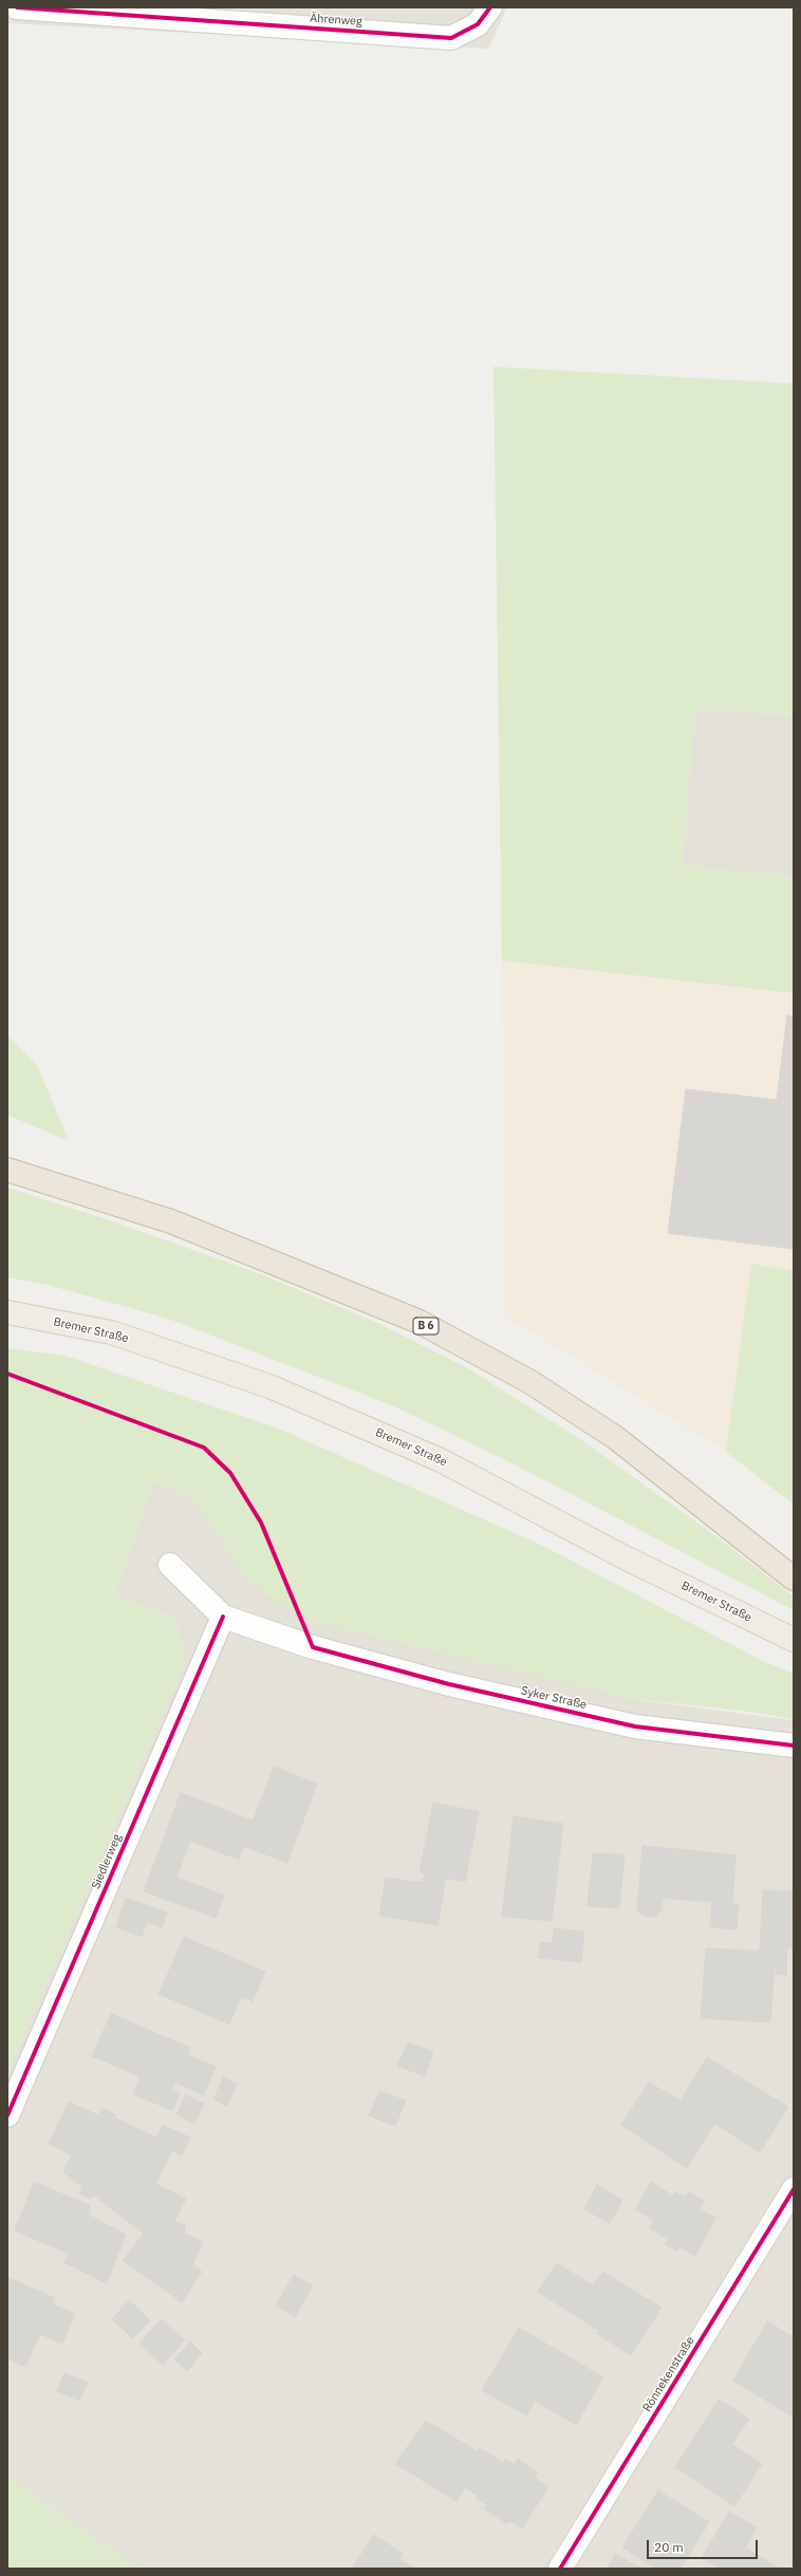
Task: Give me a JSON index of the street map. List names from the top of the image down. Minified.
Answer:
{"streets":{"highway":["B 6"],"main road":["Bremer Straße"],"street":["Ährenweg","Syker Straße","Siedlerweg","Rönnekenstraße"]},"crossings":[["Syker Straße","Siedlerweg"]],"scale_bar":"20 m"}
